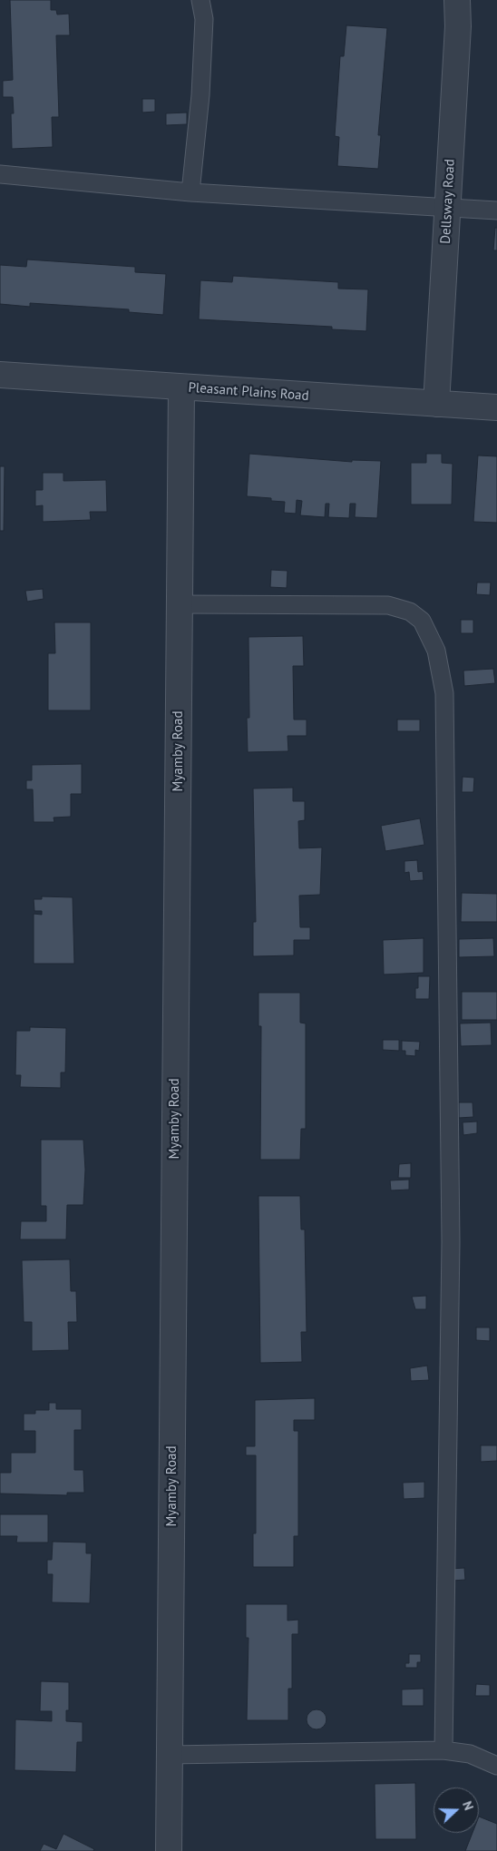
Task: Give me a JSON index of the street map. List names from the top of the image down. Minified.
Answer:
{"streets":{"street":["Dellsway Road","Pleasant Plains Road","Myamby Road"]},"crossings":[["Dellsway Road","Pleasant Plains Road"],["Pleasant Plains Road","Myamby Road"]],"north":"right"}
